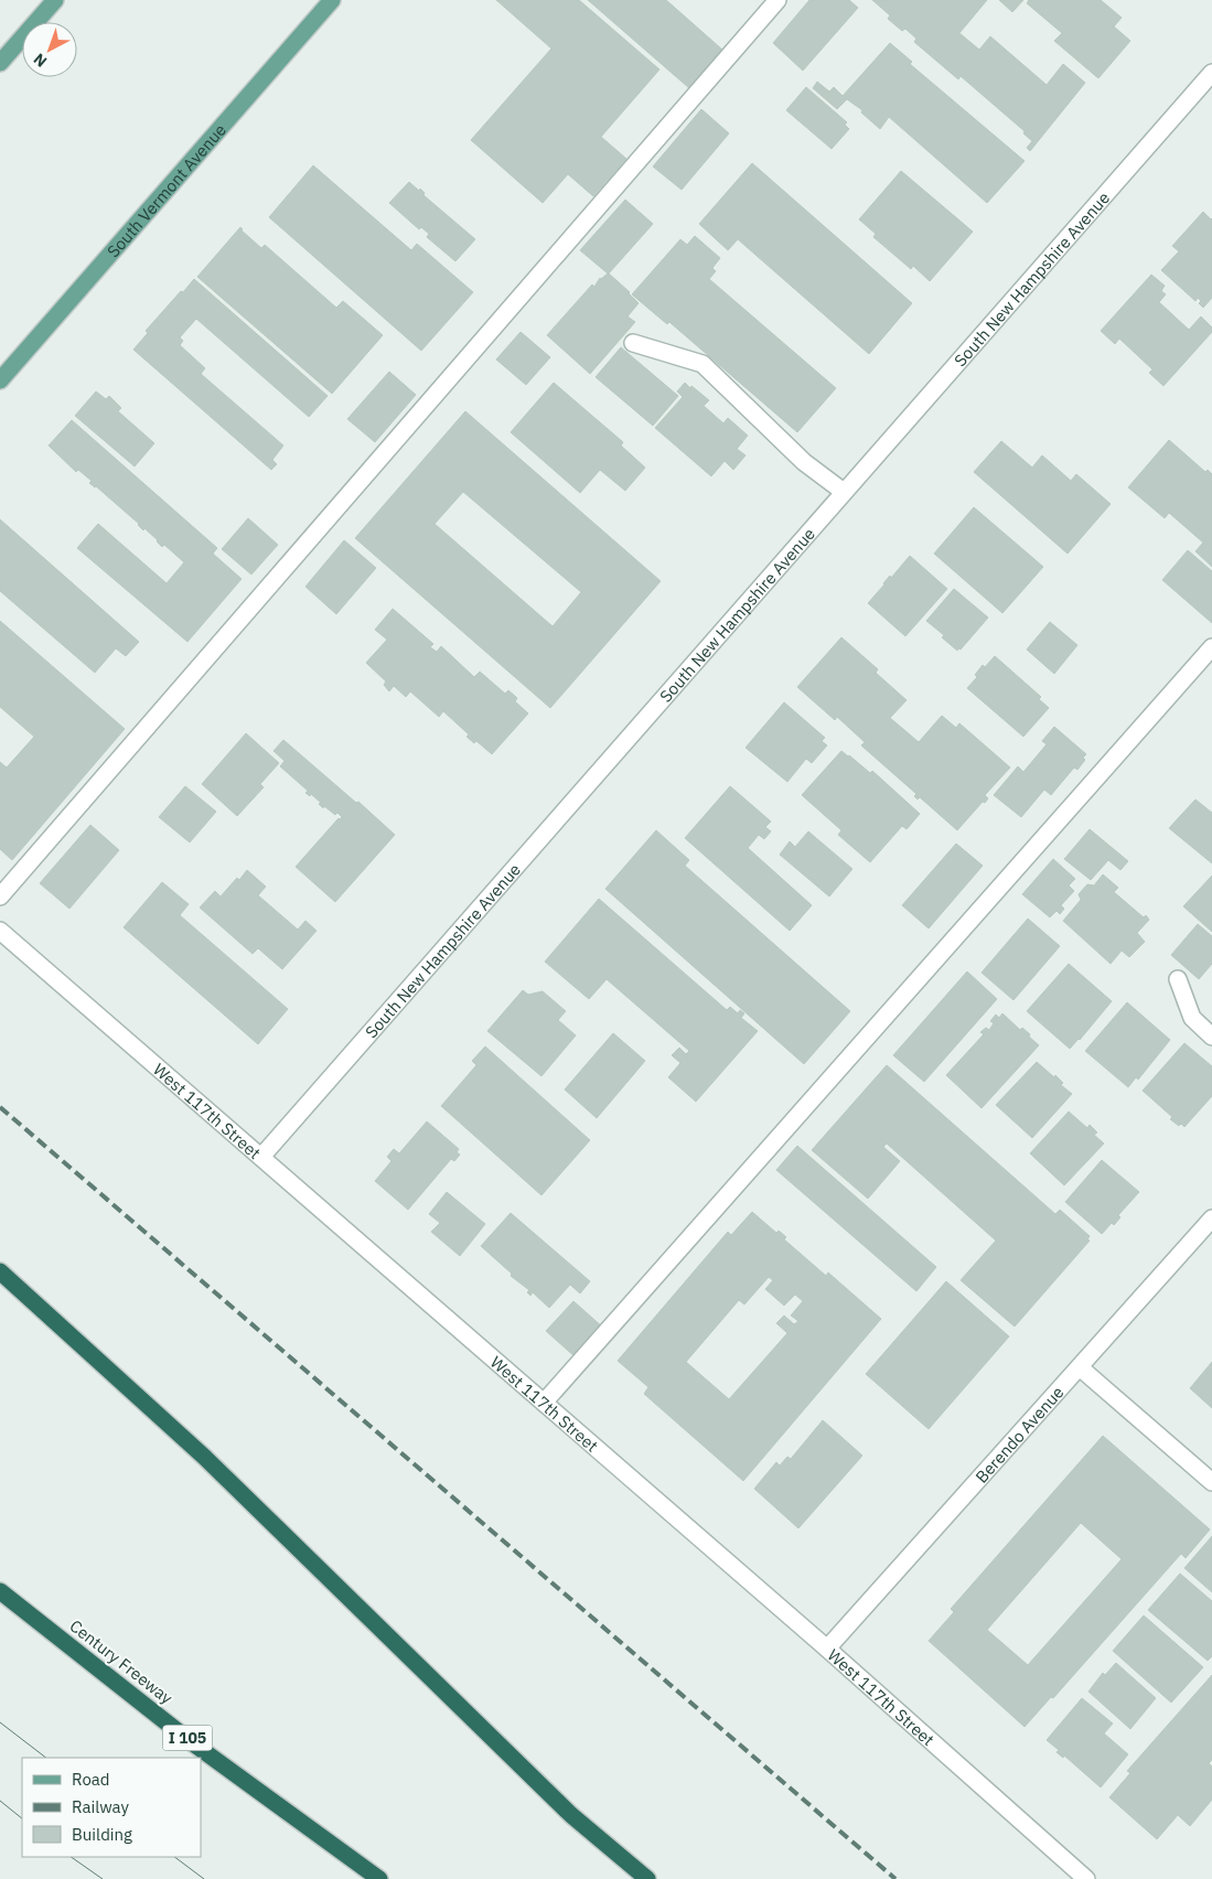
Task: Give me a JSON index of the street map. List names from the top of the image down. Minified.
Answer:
{"streets":{"highway":["Century Freeway","I 105"],"main road":["South Vermont Avenue"],"street":["South New Hampshire Avenue","West 117th Street","Berendo Avenue"]},"crossings":[["South New Hampshire Avenue","West 117th Street"],["West 117th Street","Berendo Avenue"]],"legend":["Road","Railway","Building"],"north":"bottom left"}
